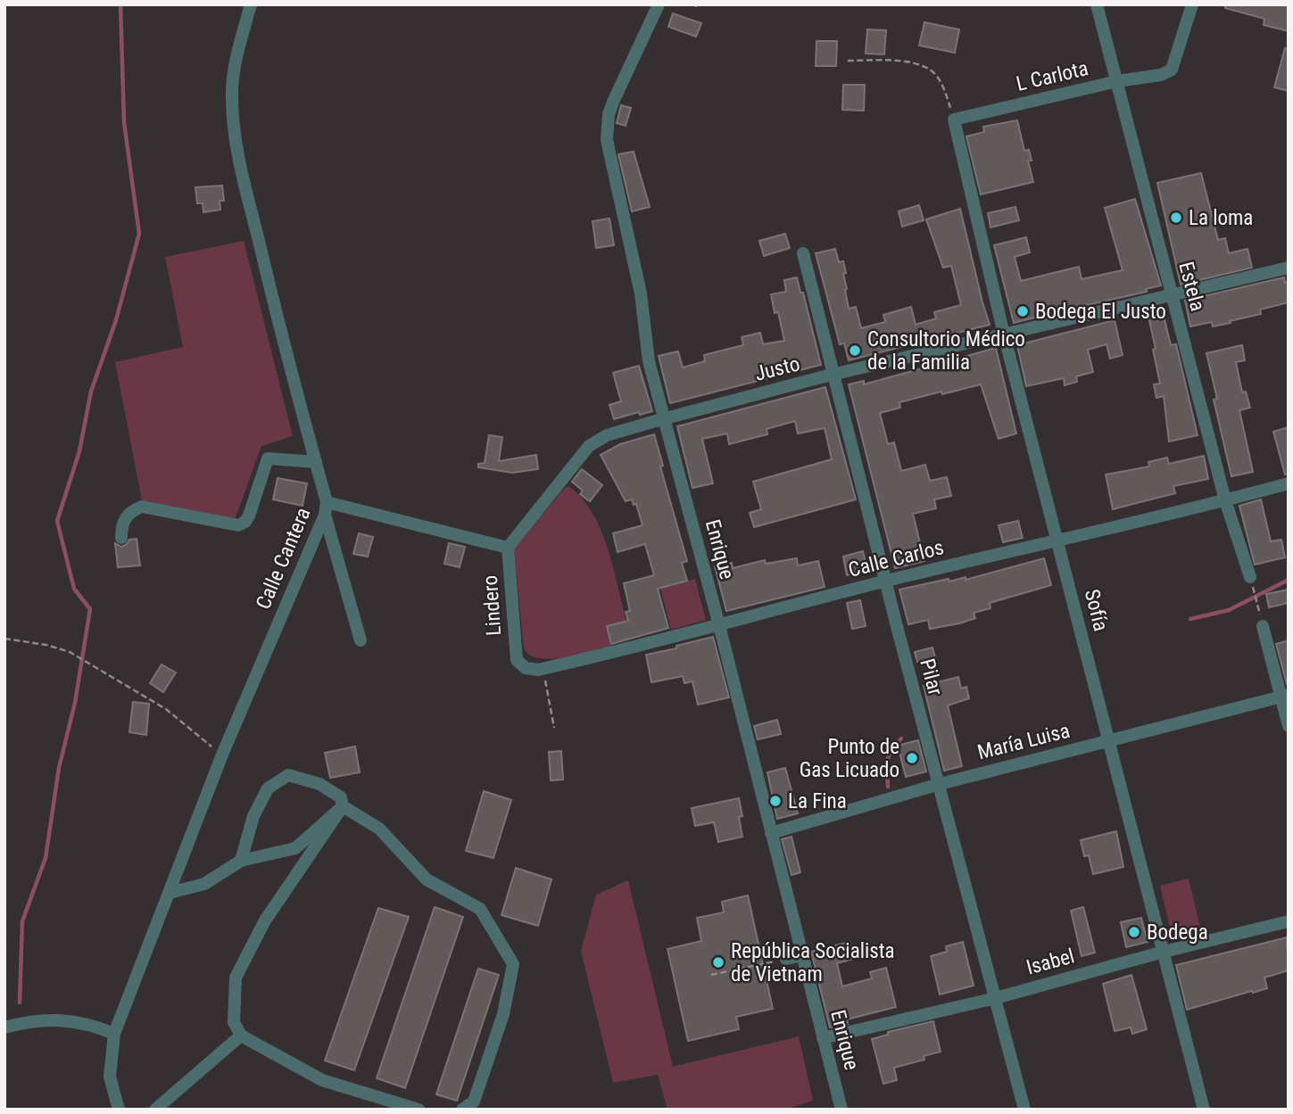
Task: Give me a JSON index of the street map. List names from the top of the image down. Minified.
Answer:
{"streets":{"street":["L Carlota","Estela","Justo","Enrique","Calle Cantera","Calle Carlos","Lindero","Sofía","Pilar","María Luisa","Isabel"]},"crossings":[["L Carlota","Estela"],["L Carlota","Sofía"],["Estela","Justo"],["Estela","Calle Carlos"],["Justo","Enrique"],["Justo","Lindero"],["Justo","Sofía"],["Justo","Pilar"],["Enrique","Calle Carlos"],["Enrique","María Luisa"],["Enrique","Isabel"],["Calle Carlos","Lindero"],["Calle Carlos","Sofía"],["Calle Carlos","Pilar"],["Sofía","María Luisa"],["Sofía","Isabel"],["Pilar","María Luisa"],["Pilar","Isabel"]],"places":["La loma","Bodega El Justo","Consultorio Médico de la Familia","Punto de Gas Licuado","La Fina","Bodega","República Socialista de Vietnam"]}
